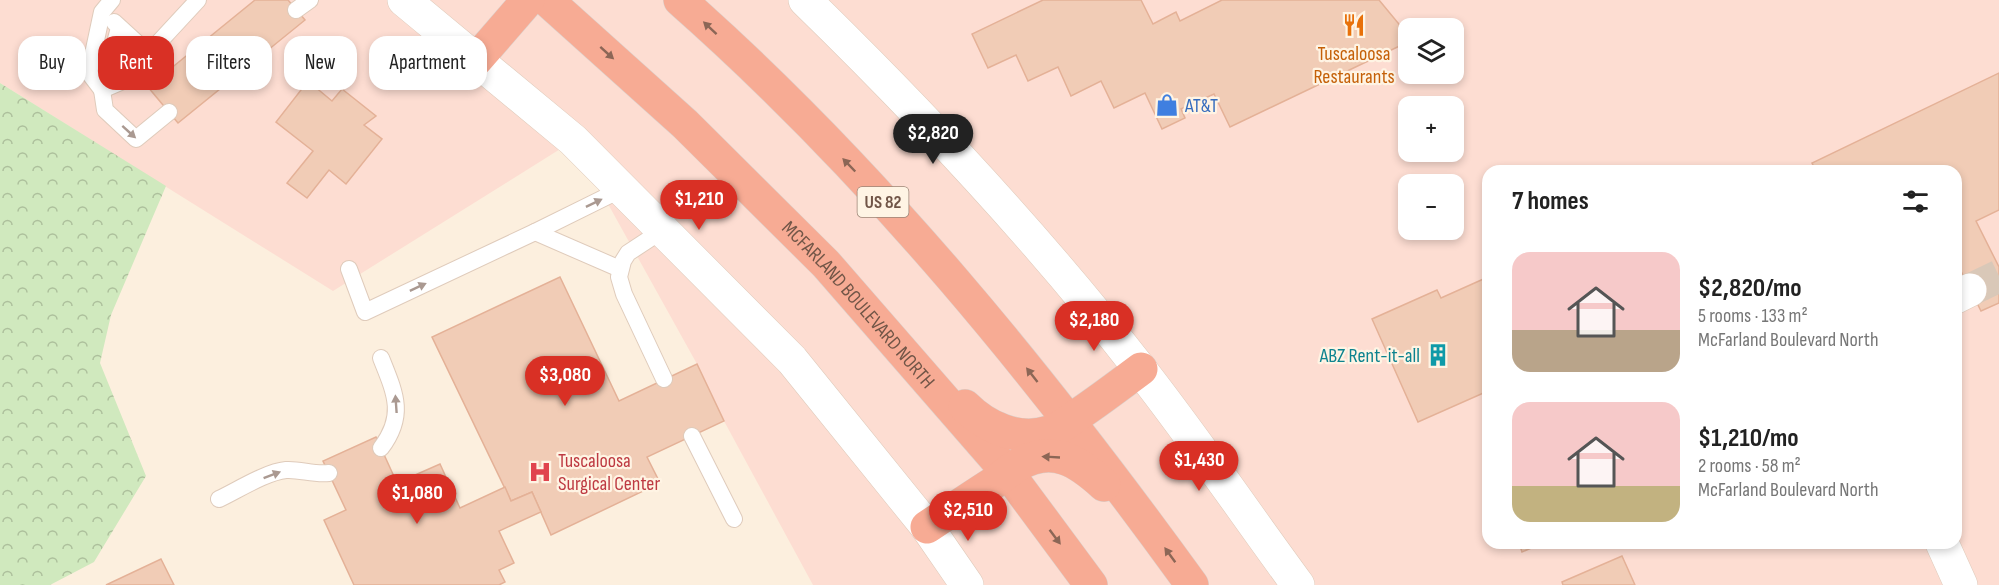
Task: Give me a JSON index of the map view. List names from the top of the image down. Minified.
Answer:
{"streets":{"highway":["US 82","MCFARLAND BOULEVARD NORTH"]},"places":{"restaurant":["Tuscaloosa Restaurants"],"shop":["AT&T"],"building":["ABZ Rent-it-all"],"hospital":["Tuscaloosa Surgical Center"]},"page":{"map_buttons":["+","−"],"chip":["Buy","Rent","Filters","New","Apartment"],"price":["$2,820","$1,210","$2,180","$3,080","$1,430","$1,080","$2,510"],"heading":"7 homes","list":[{"name":"$2,820/mo","note":"5 rooms · 133 m² · McFarland Boulevard North"},{"name":"$1,210/mo","note":"2 rooms · 58 m² · McFarland Boulevard North"}]}}
